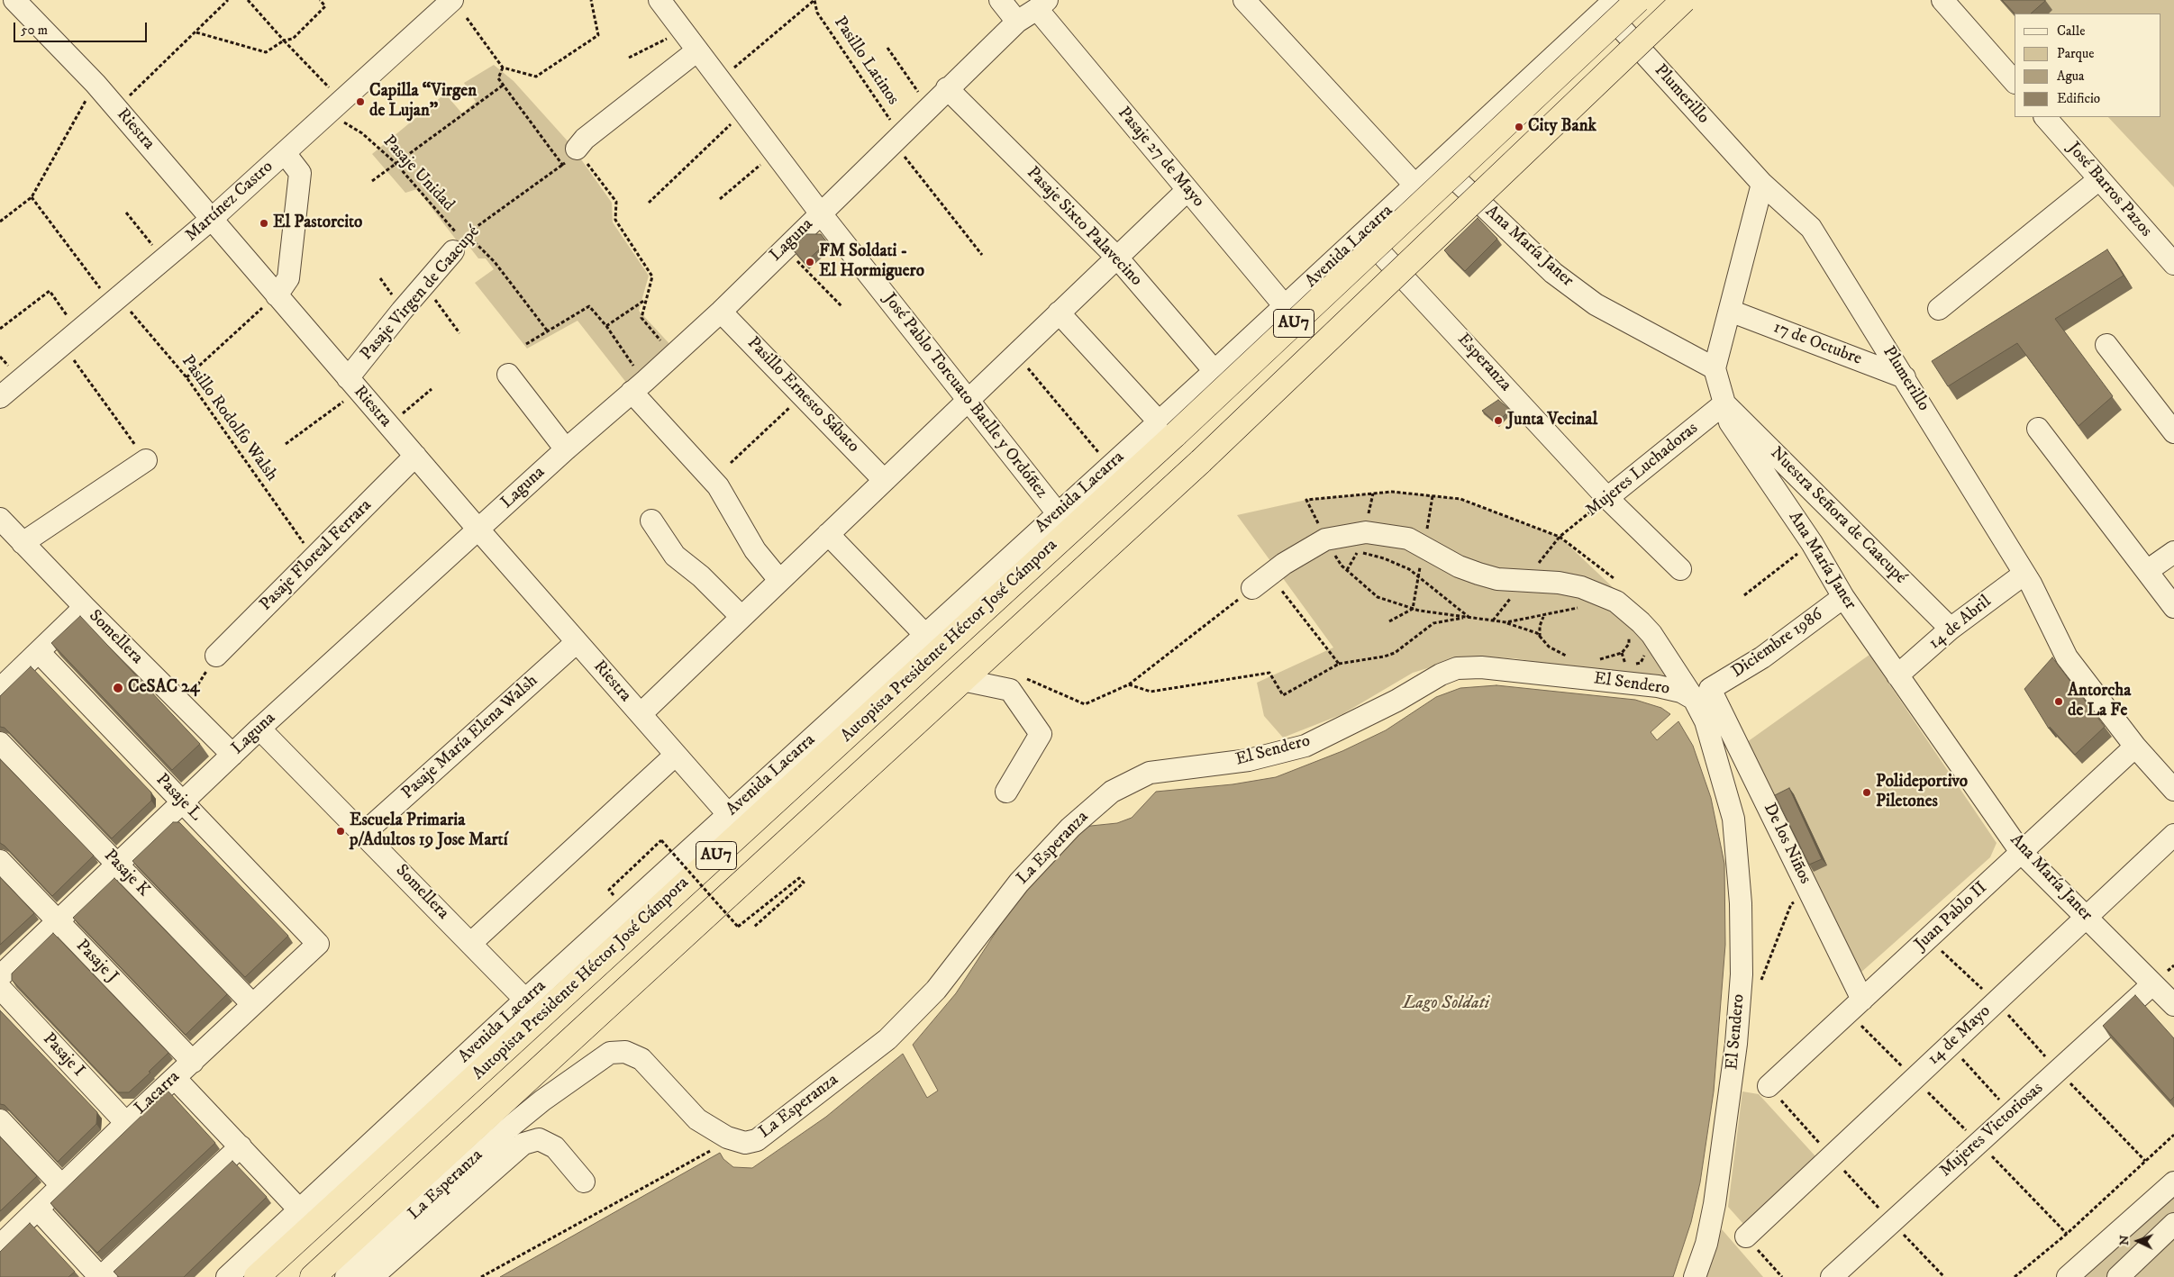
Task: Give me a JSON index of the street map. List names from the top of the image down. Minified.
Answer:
{"streets":{"highway":["AU7","Autopista Presidente Héctor José Cámpora"],"street":["Plumerillo","Riestra","Pasaje 27 de Mayo","José Barros Pazos","Martínez Castro","Pasaje Sixto Palavecino","Laguna","Avenida Lacarra","Ana María Janer","Pasaje Virgen de Caacupé","17 de Octubre","Esperanza","Pasillo Ernesto Sábato","José Pablo Torcuato Batlle y Ordóñez","Mujeres Luchadoras","Nuestra Señora de Caacupé","Pasaje Floreal Ferrara","14 de Abril","Somellera","Diciembre 1986","El Sendero","Pasaje María Elena Walsh","Pasaje L","De los Niños","La Esperanza","Pasaje K","Juan Pablo II","Pasaje J","14 de Mayo","Pasaje I","Lacarra","Mujeres Victoriosas"],"path":["Pasillo Latinos","Pasaje Unidad","Pasillo Rodolfo Walsh"]},"crossings":[["Pasillo Latinos","Laguna"],["Plumerillo","Avenida Lacarra"],["Plumerillo","17 de Octubre"],["Plumerillo","14 de Abril"],["Plumerillo","Juan Pablo II"],["Riestra","Martínez Castro"],["Riestra","Laguna"],["Riestra","Avenida Lacarra"],["Riestra","Pasaje Virgen de Caacupé"],["Riestra","Pasaje Floreal Ferrara"],["Riestra","Pasaje María Elena Walsh"],["Pasaje 27 de Mayo","Laguna"],["Pasaje 27 de Mayo","Avenida Lacarra"],["Pasaje Unidad","Martínez Castro"],["Pasaje Unidad","Pasaje Virgen de Caacupé"],["Martínez Castro","Pasillo Rodolfo Walsh"],["Pasaje Sixto Palavecino","Laguna"],["Pasaje Sixto Palavecino","Avenida Lacarra"],["Laguna","Pasillo Ernesto Sábato"],["Laguna","José Pablo Torcuato Batlle y Ordóñez"],["Laguna","Somellera"],["Laguna","Pasaje L"],["Laguna","Pasaje K"],["Laguna","Pasaje J"],["Avenida Lacarra","Ana María Janer"],["Avenida Lacarra","Esperanza"],["Avenida Lacarra","José Pablo Torcuato Batlle y Ordóñez"],["Avenida Lacarra","Somellera"],["Avenida Lacarra","Autopista Presidente Héctor José Cámpora"],["Ana María Janer","Mujeres Luchadoras"],["Ana María Janer","Nuestra Señora de Caacupé"],["Ana María Janer","14 de Abril"],["Ana María Janer","Diciembre 1986"],["Ana María Janer","Juan Pablo II"],["Ana María Janer","14 de Mayo"],["Ana María Janer","Mujeres Victoriosas"],["Esperanza","Mujeres Luchadoras"],["Pasillo Rodolfo Walsh","Pasaje Floreal Ferrara"],["Mujeres Luchadoras","Nuestra Señora de Caacupé"],["Nuestra Señora de Caacupé","14 de Abril"],["Somellera","Pasaje María Elena Walsh"],["Diciembre 1986","El Sendero"],["Diciembre 1986","De los Niños"],["El Sendero","De los Niños"],["El Sendero","La Esperanza"],["Pasaje L","Lacarra"],["De los Niños","Juan Pablo II"],["Pasaje K","Lacarra"],["Pasaje J","Lacarra"],["Pasaje I","Lacarra"]],"water":["Lago Soldati"],"places":["Capilla “Virgen de Lujan”","City Bank","El Pastorcito","FM Soldati - El Hormiguero","Junta Vecinal","CeSAC 24","Antorcha de La Fe","Polideportivo Piletones","Escuela Primaria p/Adultos 19 Jose Martí"],"legend":["Calle","Parque","Agua","Edificio"],"scale_bar":"50 m","north":"left"}
